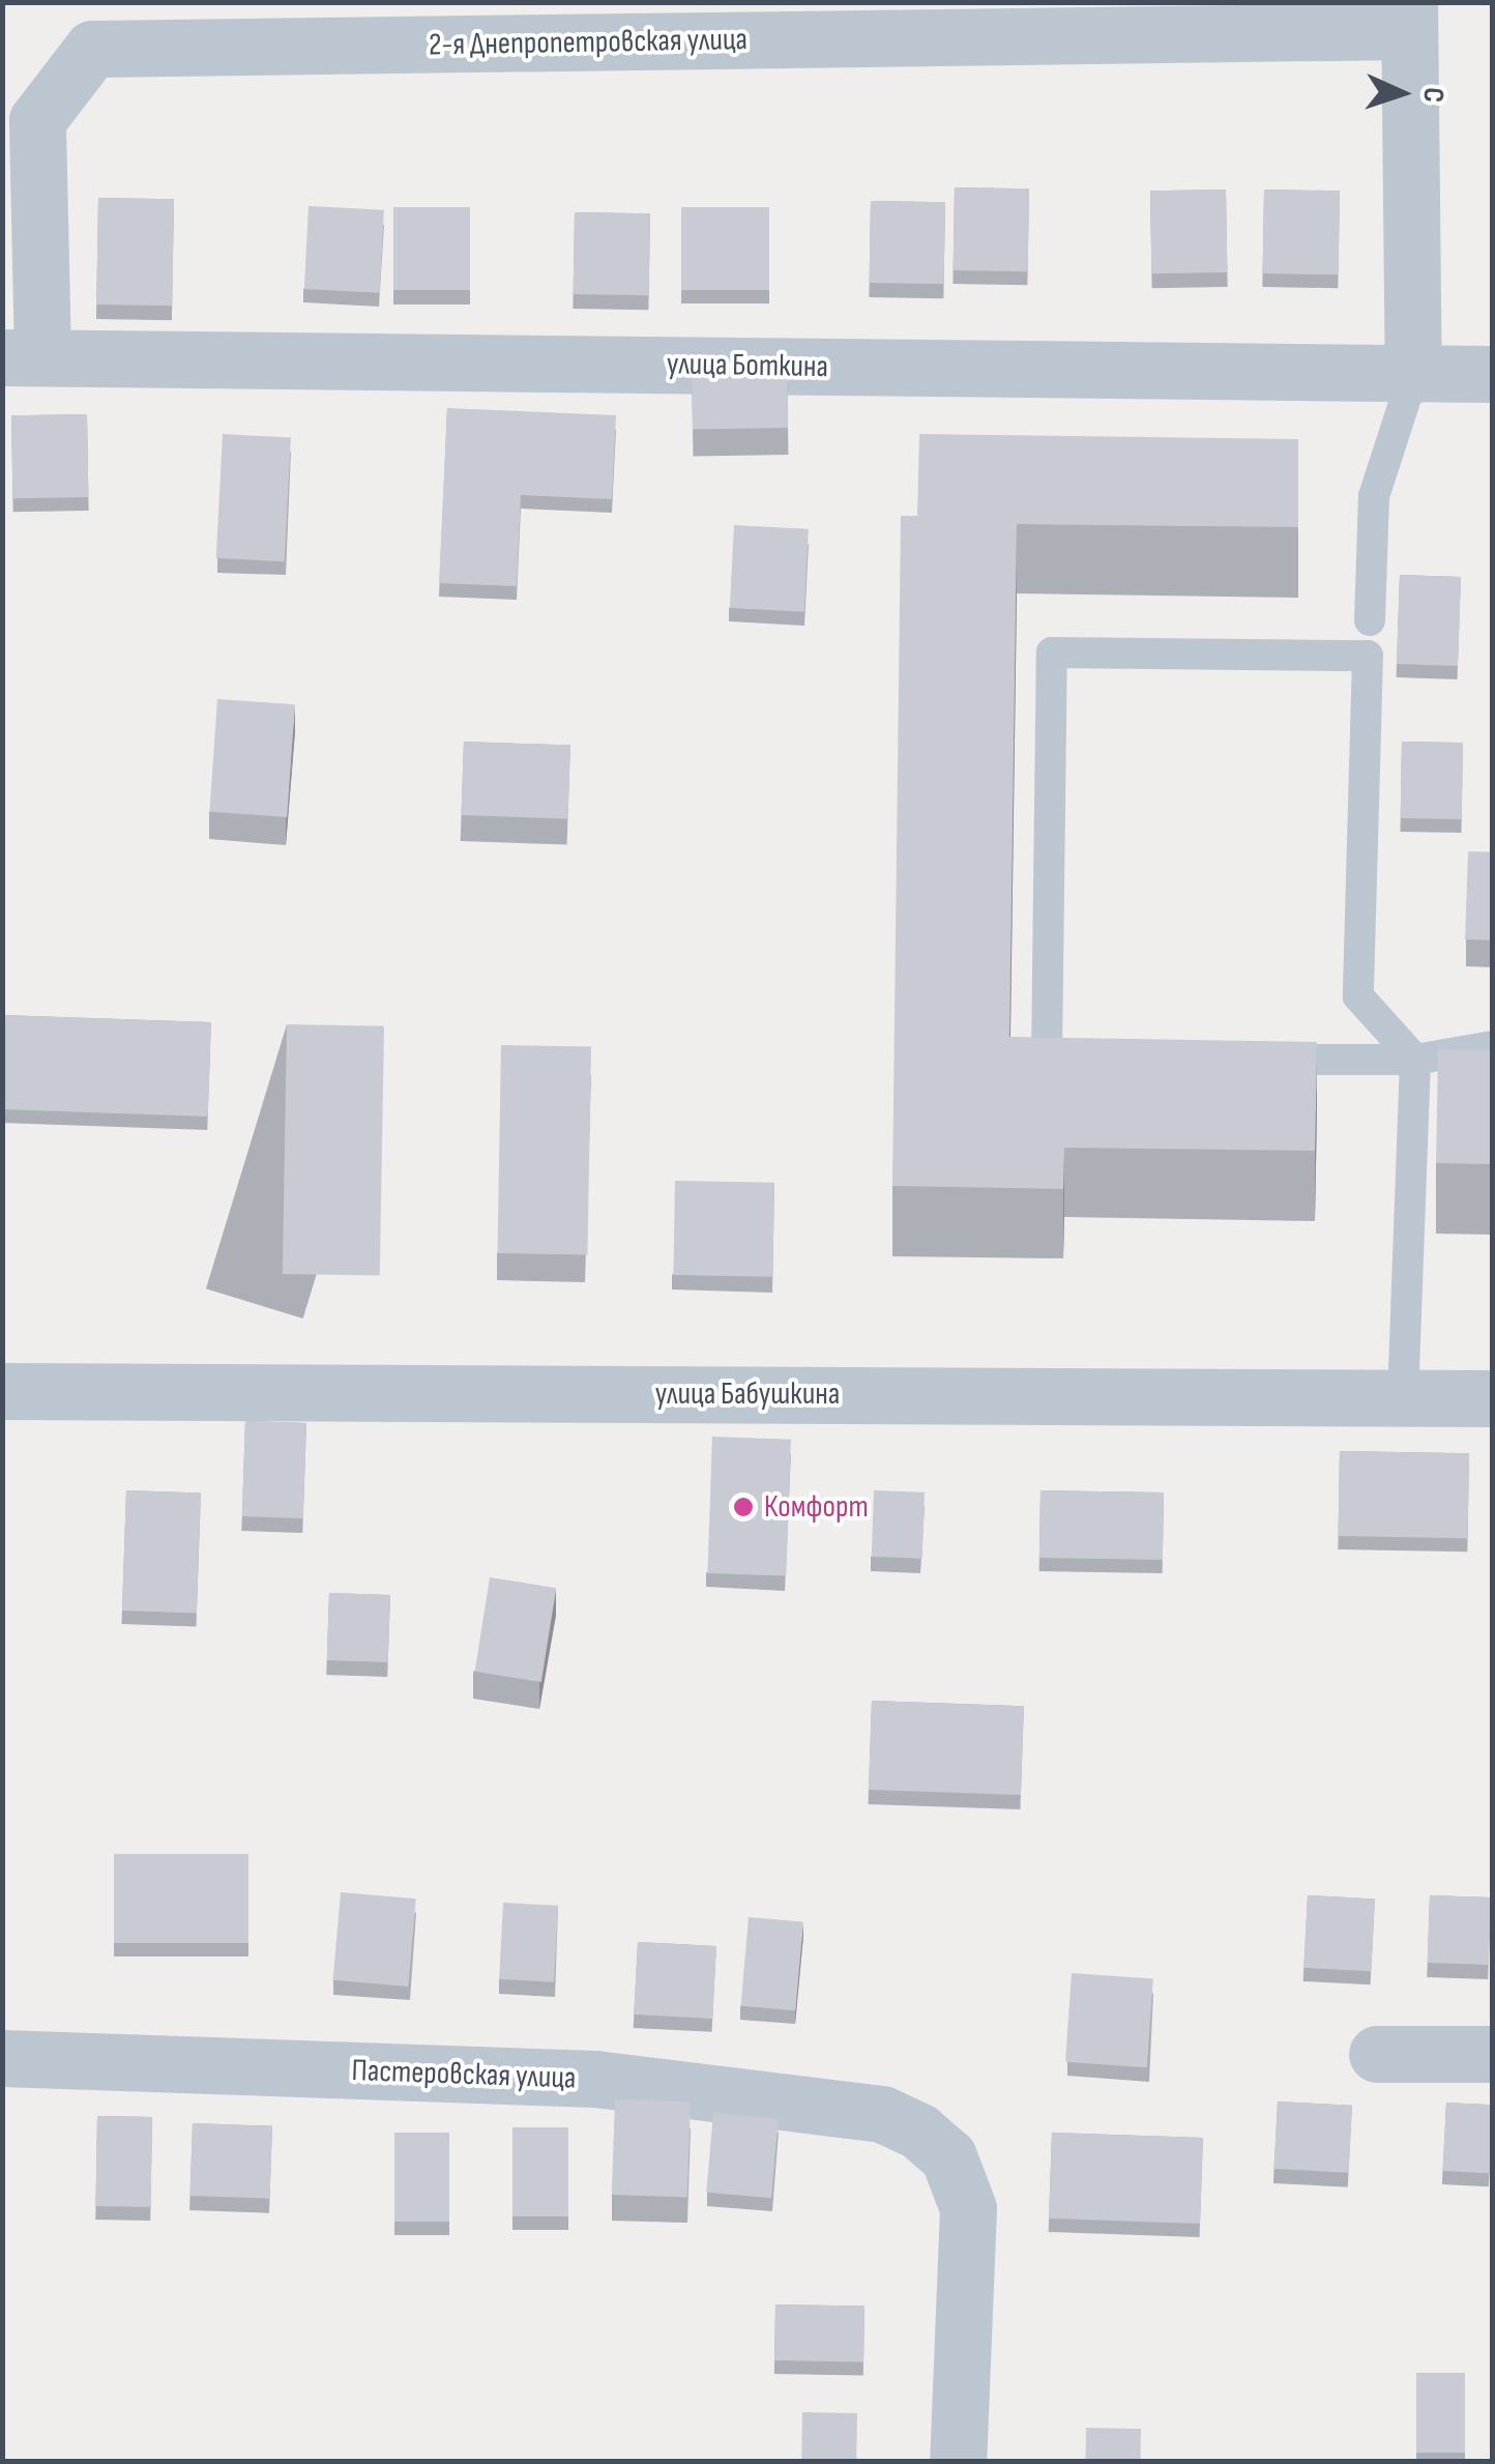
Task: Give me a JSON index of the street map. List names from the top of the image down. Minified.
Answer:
{"streets":{"street":["2-я Днепропетровская улица","улица Боткина","улица Бабушкина","Пастеровская улица"]},"crossings":[["2-я Днепропетровская улица","улица Боткина"]],"places":["Комфорт"],"north":"right"}
